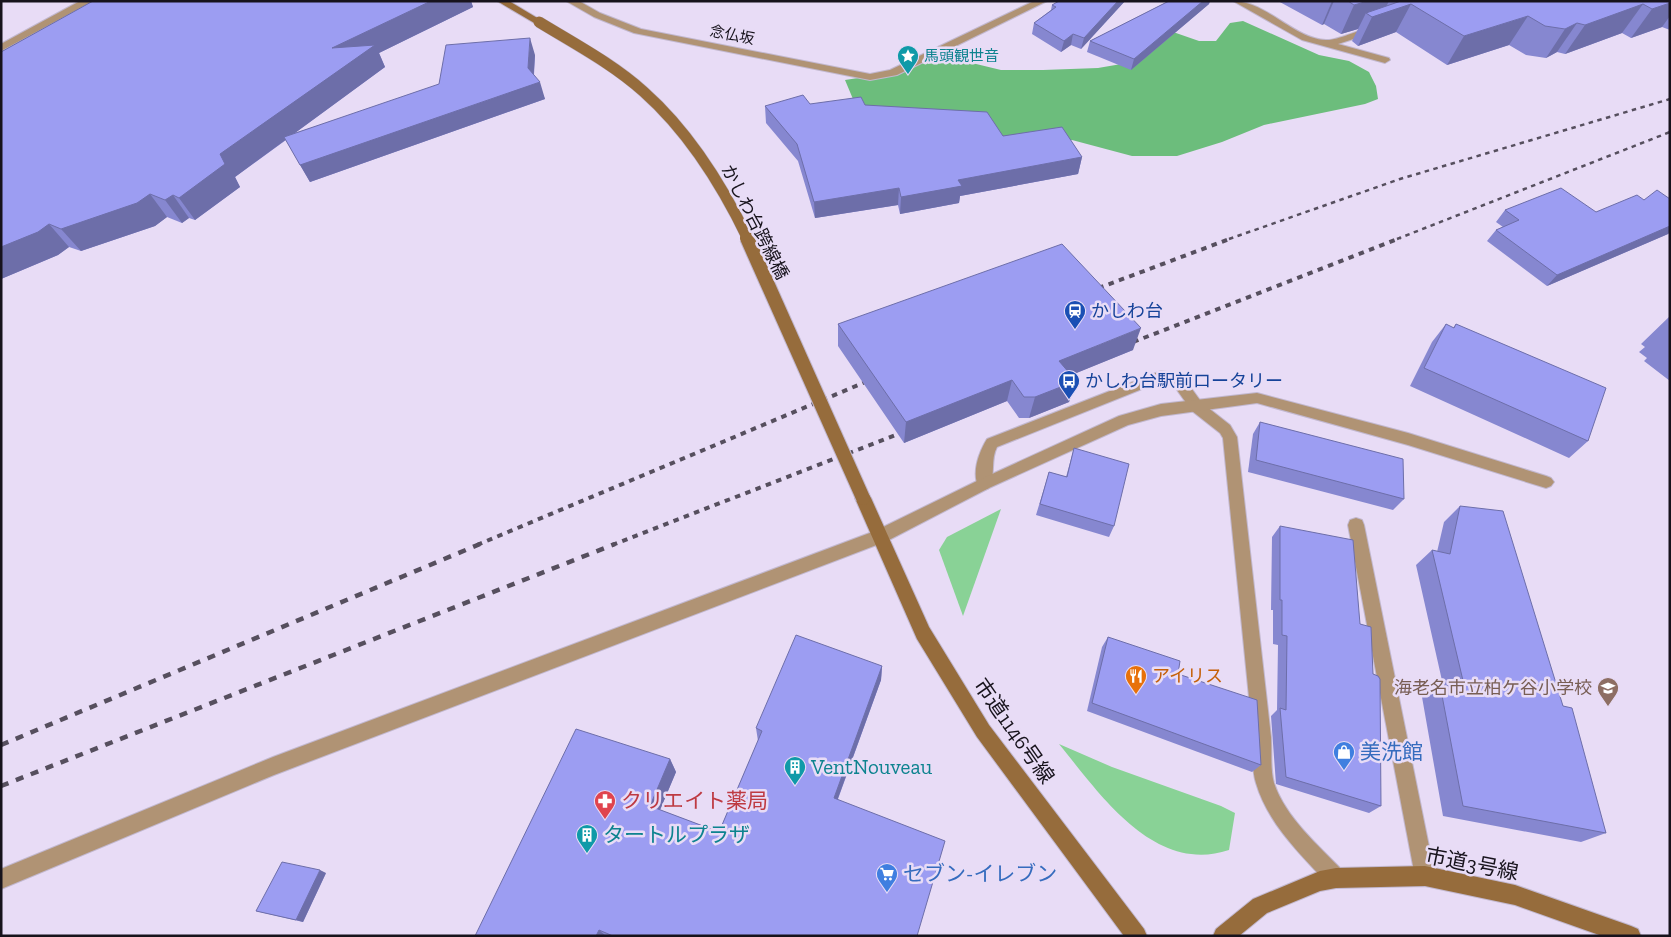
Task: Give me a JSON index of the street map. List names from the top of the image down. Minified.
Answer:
{"streets":{"street":["念仏坂","かしわ台跨線橋","市道1146号線","市道3号線"]},"crossings":[["かしわ台跨線橋","市道1146号線"]],"places":{"place":["馬頭観世音"],"station":["かしわ台"],"bus stop":["かしわ台駅前ロータリー"],"restaurant":["アイリス"],"school or university":["海老名市立柏ケ谷小学校"],"shop":["美洗館"],"building":["VentNouveau","タートルプラザ"],"pharmacy":["クリエイト薬局"],"supermarket":["セブン-イレブン"]}}
